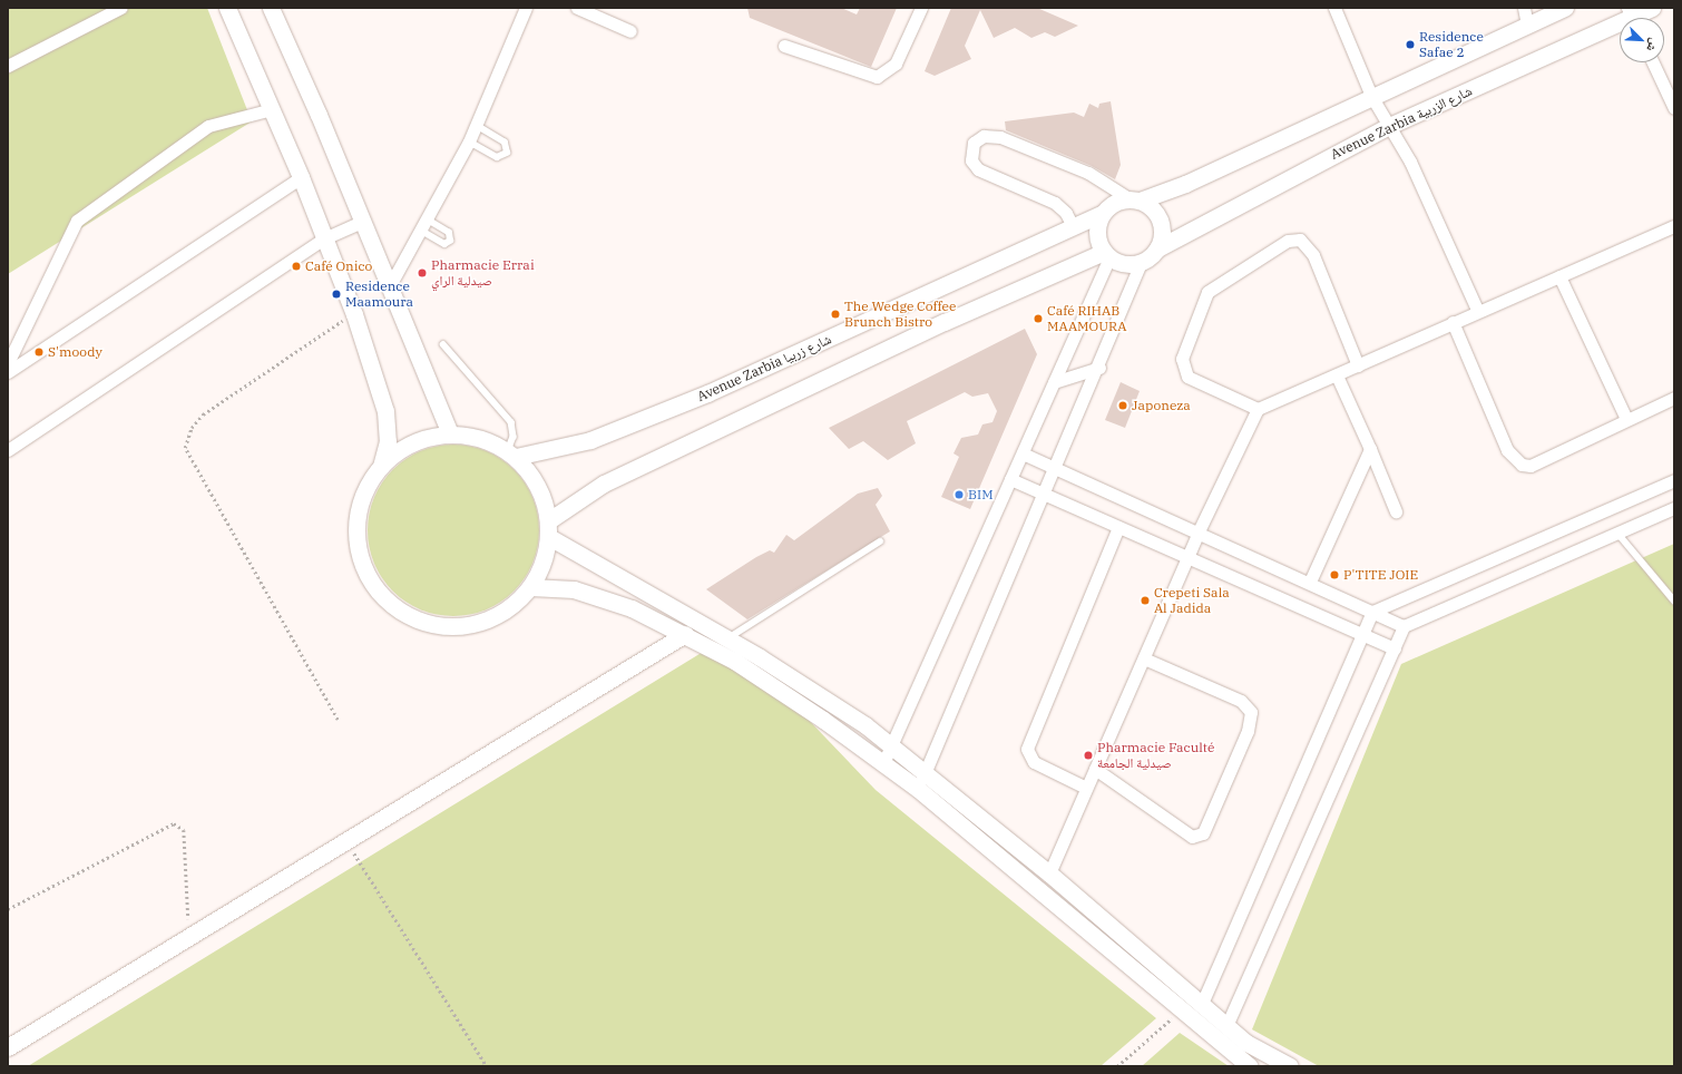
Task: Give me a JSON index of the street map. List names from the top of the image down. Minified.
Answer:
{"streets":{"main road":["Avenue Zarbia شارع الزربية","Avenue Zarbia شارع زربيا"]},"crossings":[["Avenue Zarbia شارع الزربية","Avenue Zarbia شارع زربيا"]],"places":["Residence Safae 2","Café Onico","Pharmacie Errai صيدلية الراي","Residence Maamoura","The Wedge Coffee Brunch Bistro","Café RIHAB MAAMOURA","S'moody","Japoneza","BIM","P'TITE JOIE","Crepeti Sala Al Jadida","Pharmacie Faculté صيدلية الجامعة"],"north":"bottom right"}
